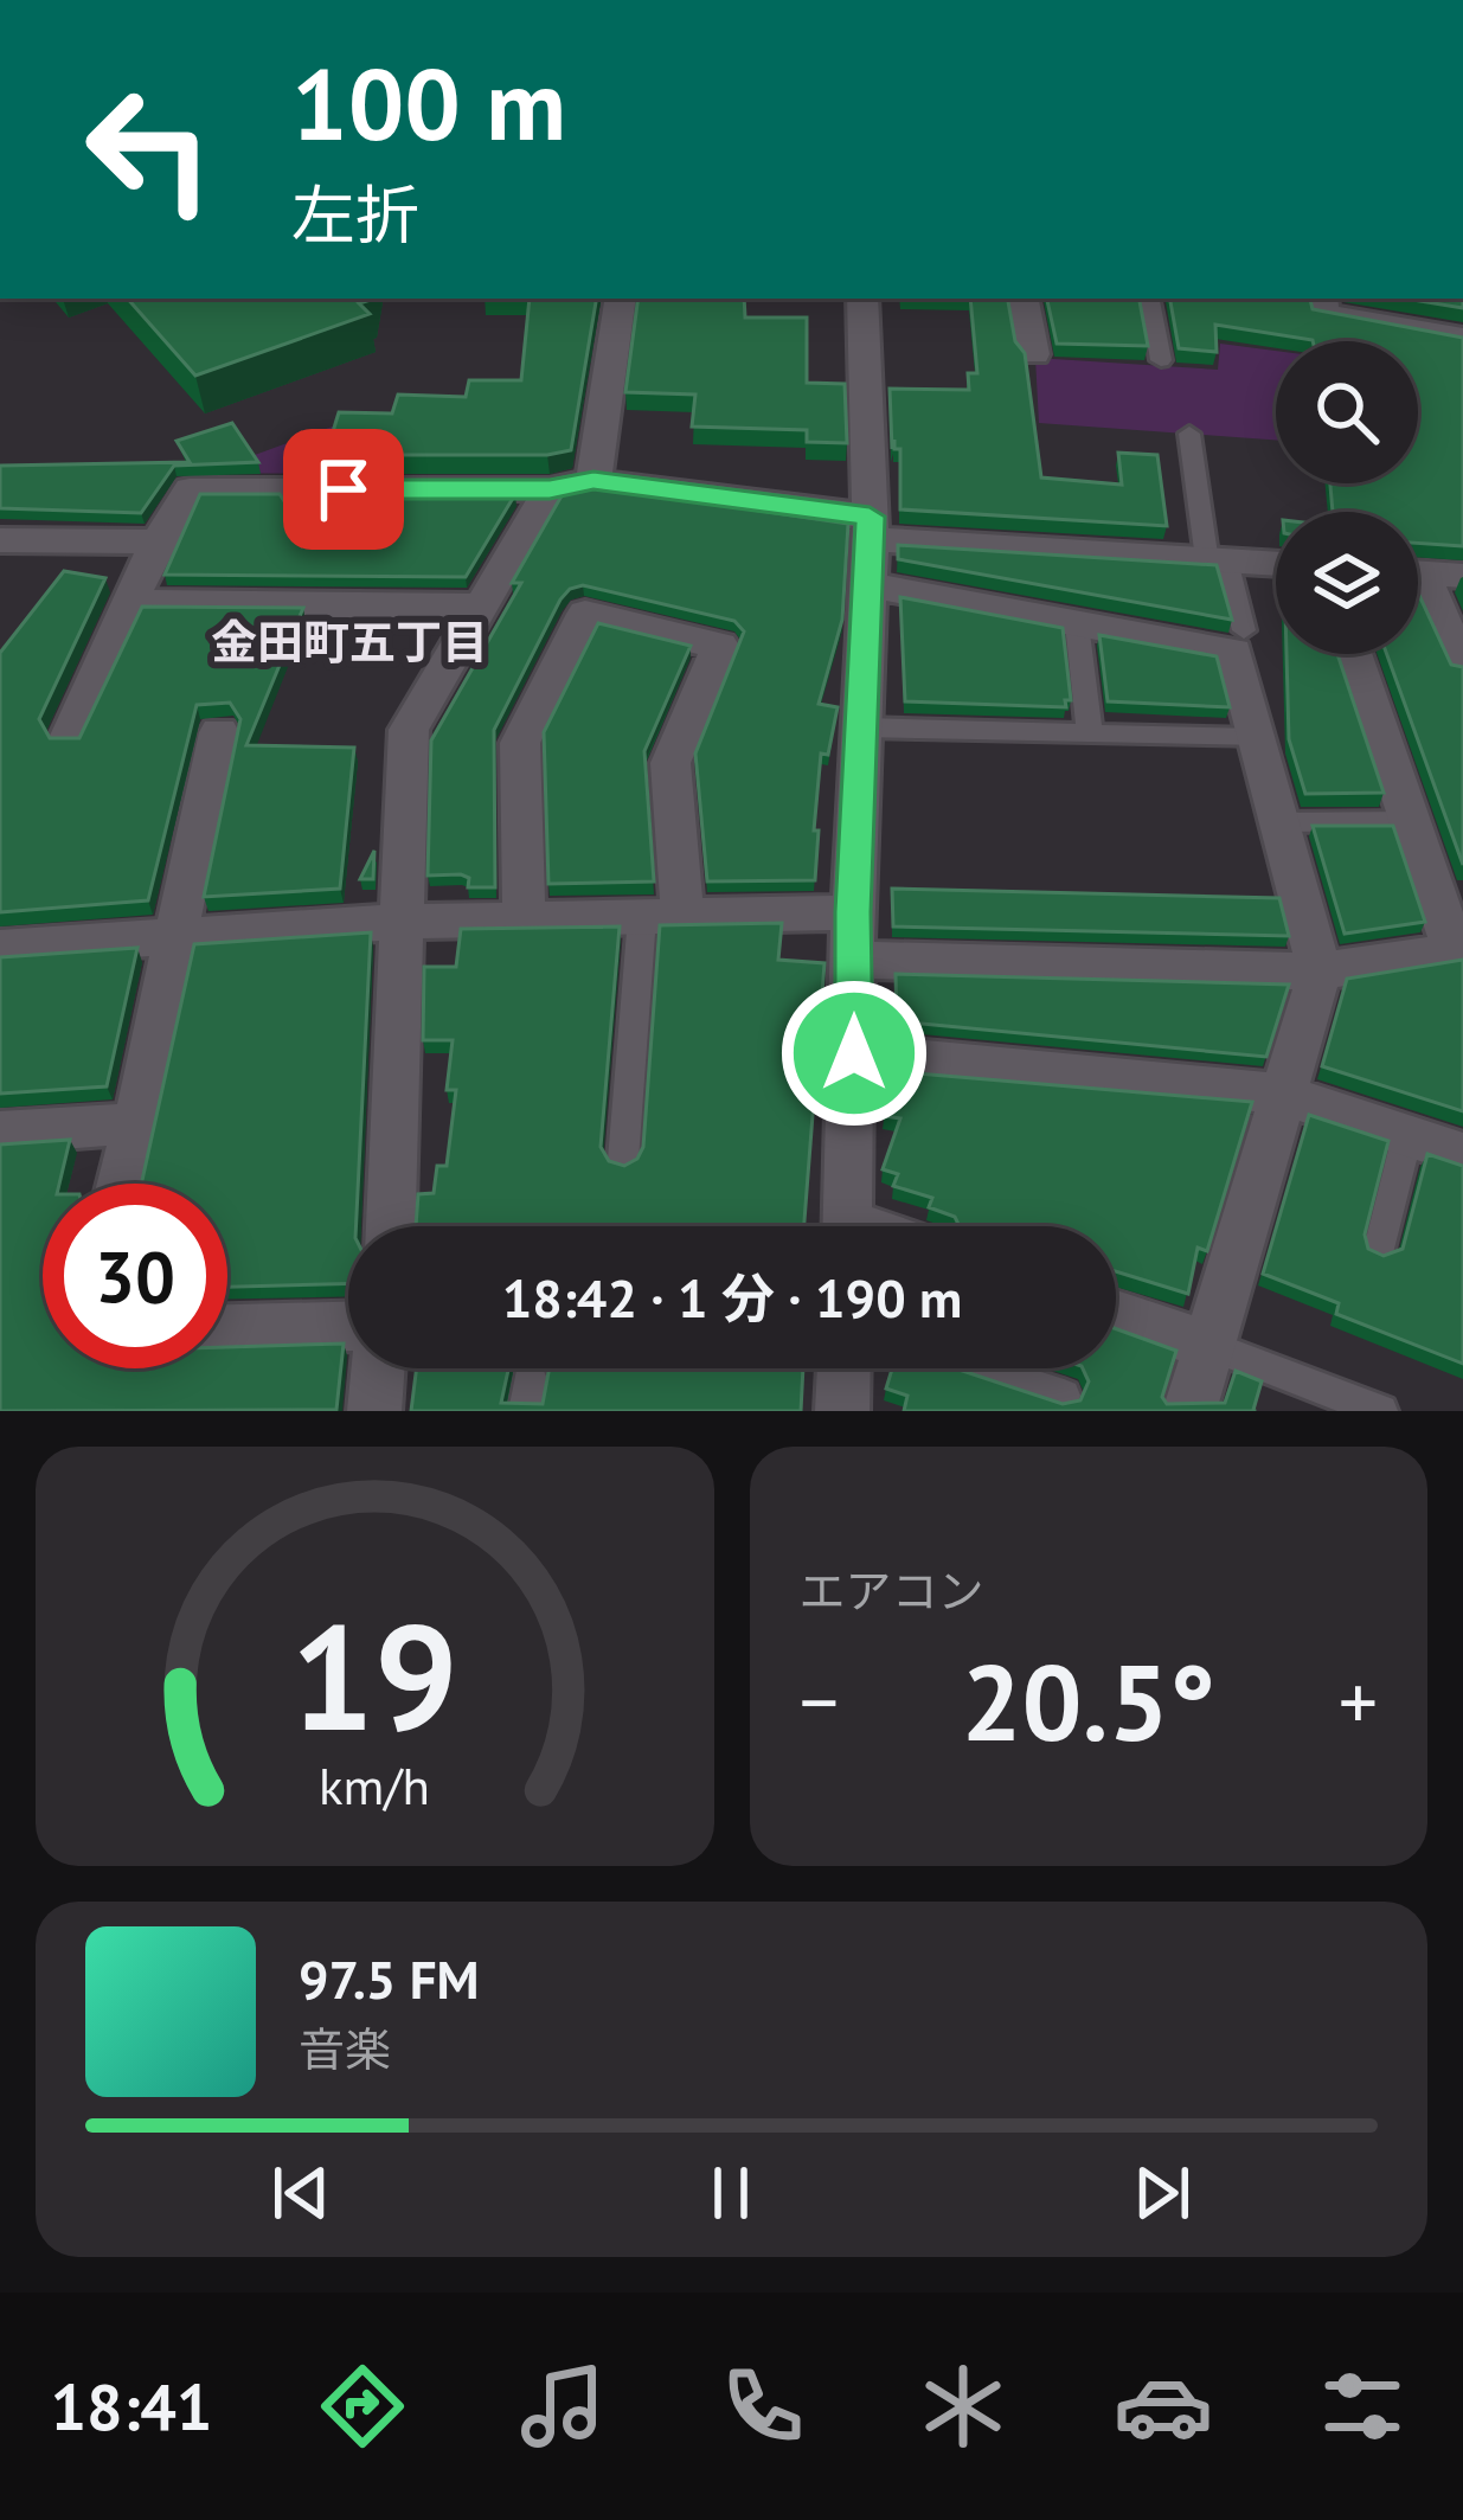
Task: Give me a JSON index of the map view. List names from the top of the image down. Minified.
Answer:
{"districts":["金田町五丁目"],"page":{"turn":["100 m","左折"],"limit":"30","trip":"18:42 · 1 分 · 190 m","tile":"エアコン","heat":["−","20.5°","+"],"song":["97.5 FM","音楽"],"tabs":"18:41","gauge":["19","km/h"]}}
